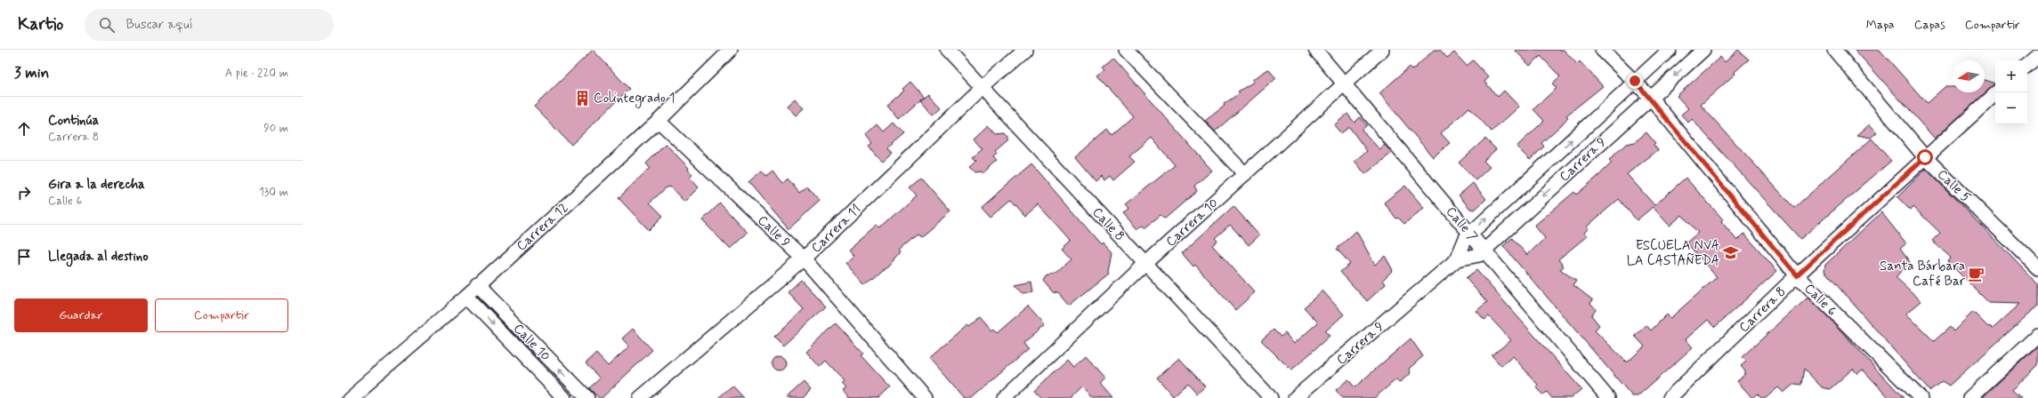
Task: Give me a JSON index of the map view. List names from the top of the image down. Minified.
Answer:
{"streets":{"street":["Carrera 9","Calle 5","Carrera 10","Calle 8","Calle 7","Carrera 12","Carrera 11","Calle 9","Calle 6","Carrera 8","Calle 10"]},"crossings":[["Carrera 9","Calle 7"],["Carrera 9","Calle 6"],["Calle 5","Carrera 8"],["Carrera 10","Calle 8"],["Carrera 10","Calle 7"],["Calle 8","Carrera 11"],["Carrera 12","Calle 9"],["Carrera 12","Calle 10"],["Carrera 11","Calle 9"],["Calle 6","Carrera 8"]],"places":{"building":["Colintegrado 1"],"school or university":["ESCUELA NVA LA CASTAÑEDA"],"cafe":["Santa Bárbara Café Bar"]},"north":"left","page":{"header":"Kartio","search":"Buscar aquí","nav":["Mapa","Capas","Compartir"],"heading":["3 min","A pie · 220 m"],"map_buttons":["+","−"],"list":[["Continúa","Carrera 8","90 m"],["Gira a la derecha","Calle 6","130 m"],"Llegada al destino"],"buttons":["Guardar","Compartir"]}}
